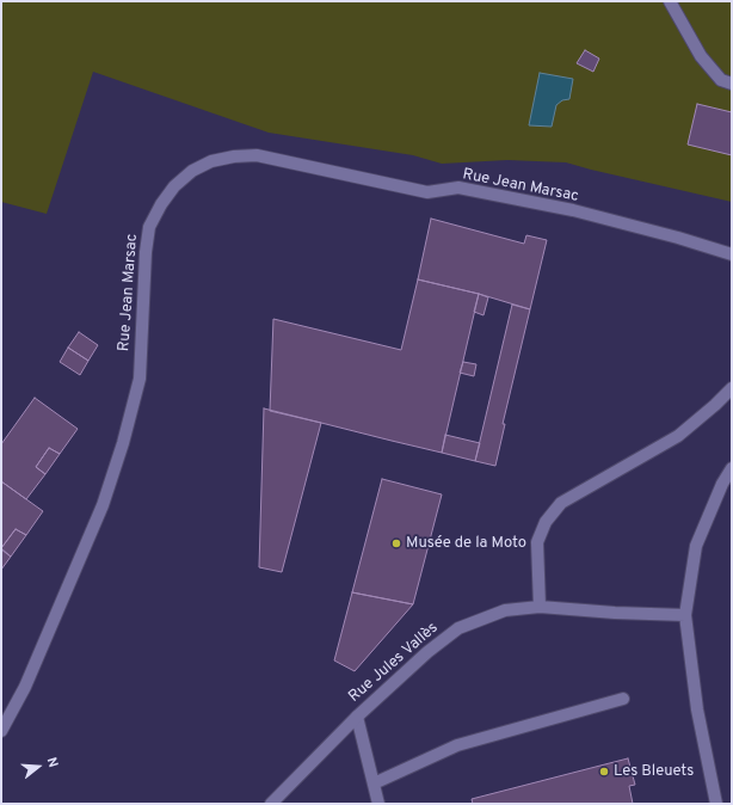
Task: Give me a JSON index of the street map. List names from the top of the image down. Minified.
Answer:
{"streets":{"street":["Rue Jean Marsac","Rue Jules Vallès"]},"places":["Musée de la Moto","Les Bleuets"],"north":"right"}
